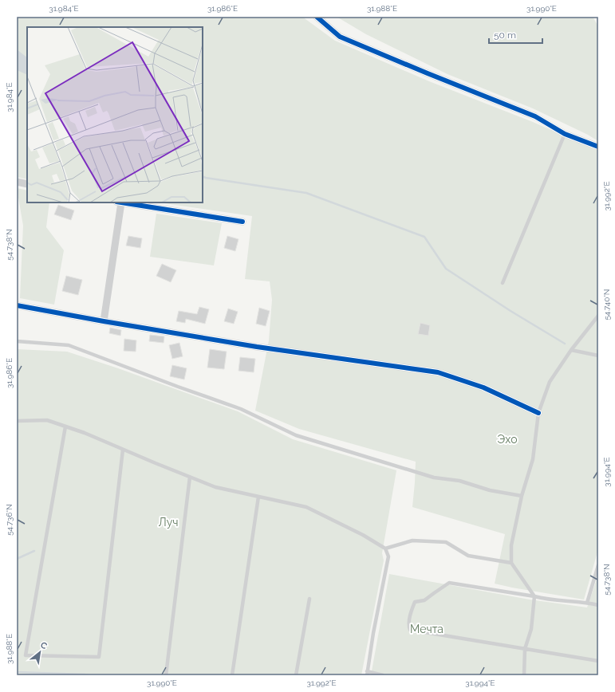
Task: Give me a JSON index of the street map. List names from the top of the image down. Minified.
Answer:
{"parks":["Эхо","Луч","Мечта"],"scale_bar":"50 m","north":"top right","coordinates":["31.984°E","31.986°E","31.988°E","31.990°E","31.992°E","54.738°N","54.740°N","31.994°E","54.736°N"]}
